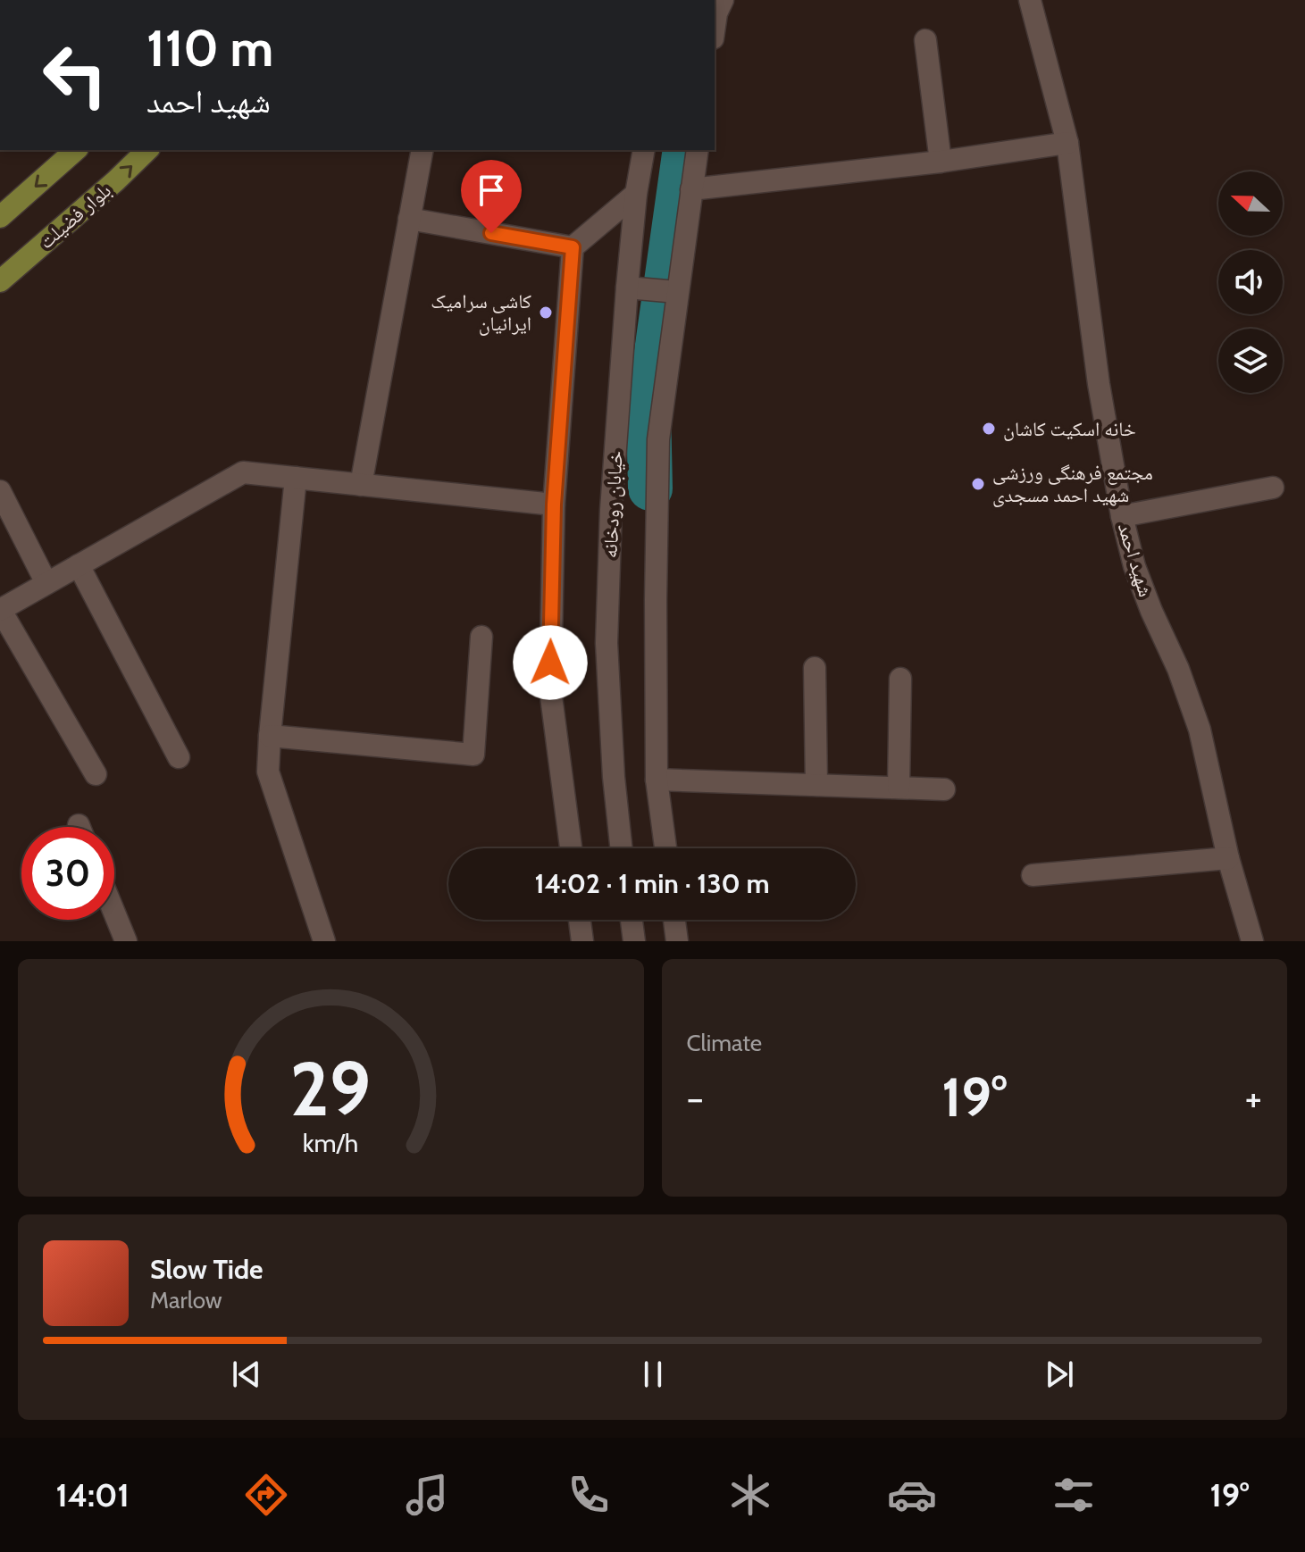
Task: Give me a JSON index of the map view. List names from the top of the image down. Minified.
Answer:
{"streets":{"main road":["بلوار فضیلت"],"street":["خیابان رودخانه","شهید احمد"]},"places":["کاشی سرامیک ایرانیان","خانه اسکیت کاشان","مجتمع فرهنگی ورزشی شهید احمد مسجدی"],"north":"left","page":{"turn":["110 m","شهید احمد"],"limit":"30","trip":"14:02 · 1 min · 130 m","tile":"Climate","heat":["−","19°","+"],"song":["Slow Tide","Marlow"],"tabs":["14:01","19°"],"gauge":["29","km/h"]}}
